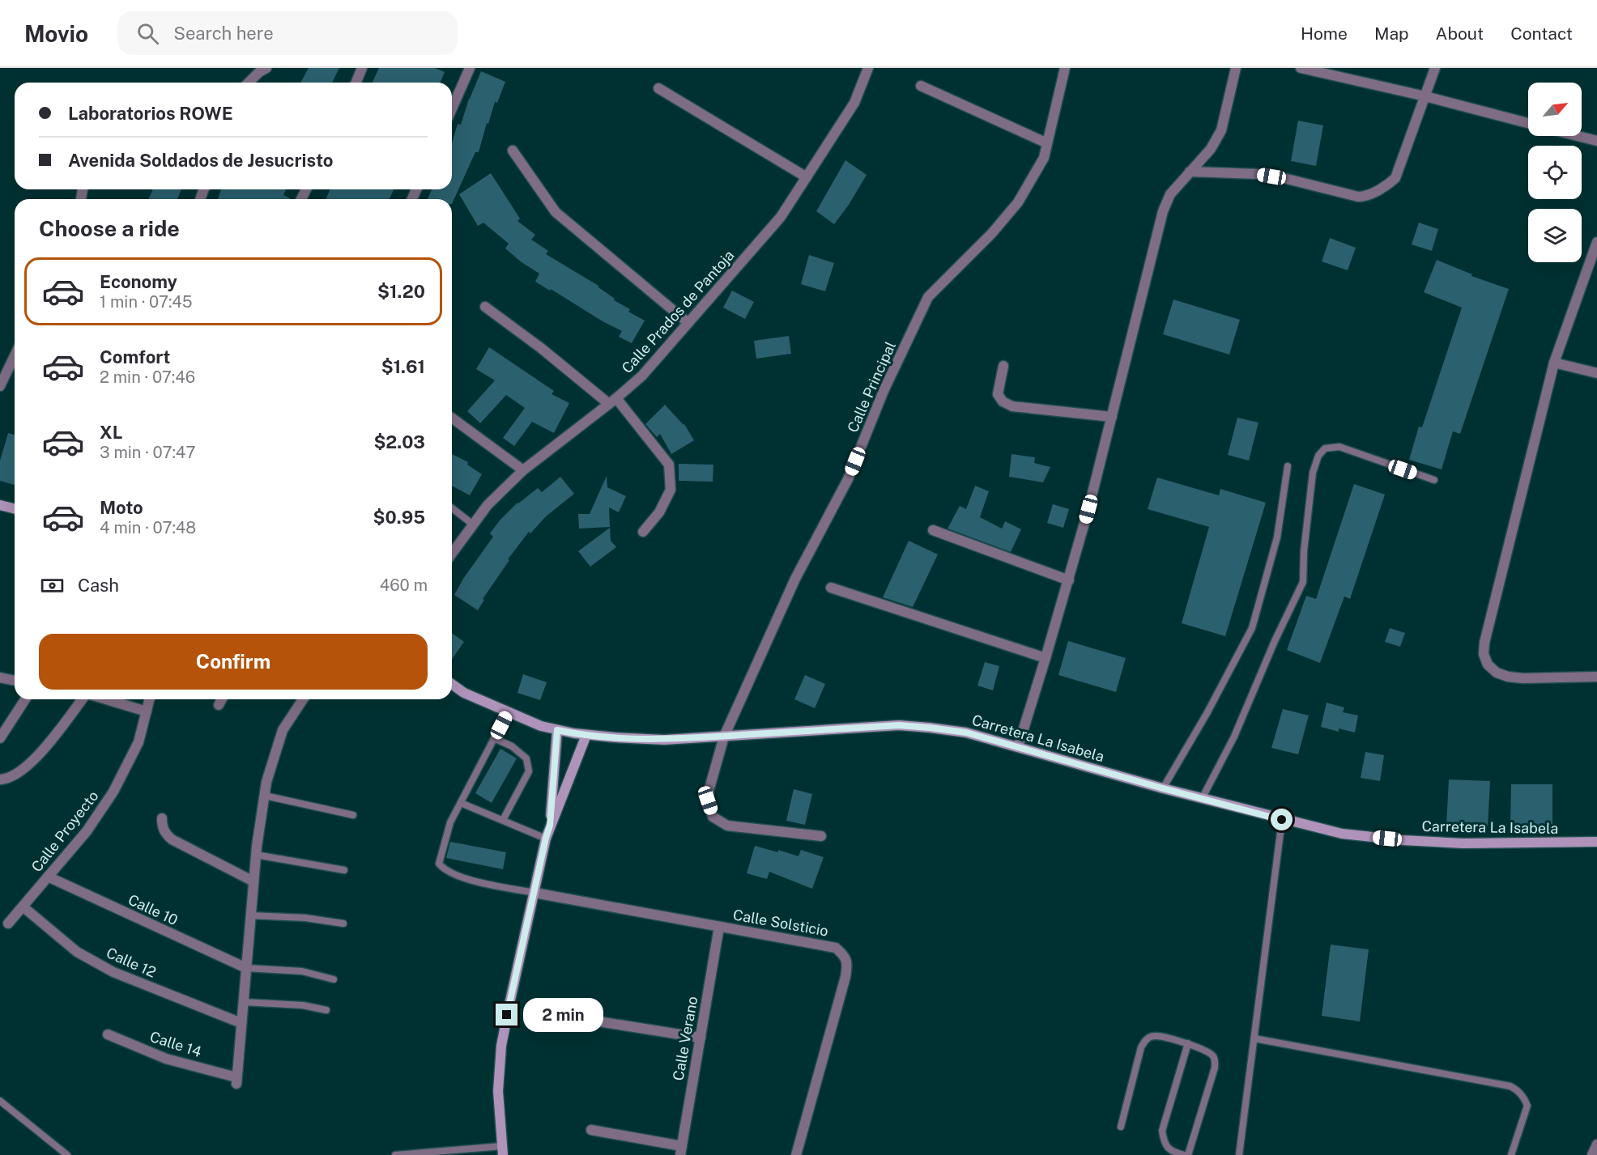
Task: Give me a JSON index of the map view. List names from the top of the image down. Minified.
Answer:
{"streets":{"main road":["Carretera La Isabela"],"street":["Calle Prados de Pantoja","Calle Principal","Calle Proyecto","Calle 10","Calle Solsticio","Calle 12","Calle Verano","Calle 14"]},"crossings":[["Calle Principal","Carretera La Isabela"],["Calle Proyecto","Calle 10"],["Calle Proyecto","Calle 12"],["Calle Solsticio","Calle Verano"],["Calle 12","Calle 14"]],"north":"top right","page":{"header":"Movio","search":"Search here","nav":["Home","Map","About","Contact"],"banner":["Laboratorios ROWE","Avenida Soldados de Jesucristo"],"heading":"Choose a ride","list":[{"name":"Economy","note":"1 min · 07:45","value":"$1.20"},{"name":"Comfort","note":"2 min · 07:46","value":"$1.61"},{"name":"XL","note":"3 min · 07:47","value":"$2.03"},{"name":"Moto","note":"4 min · 07:48","value":"$0.95"}],"pay":["Cash","460 m"],"buttons":"Confirm","bubble":"2 min"}}
